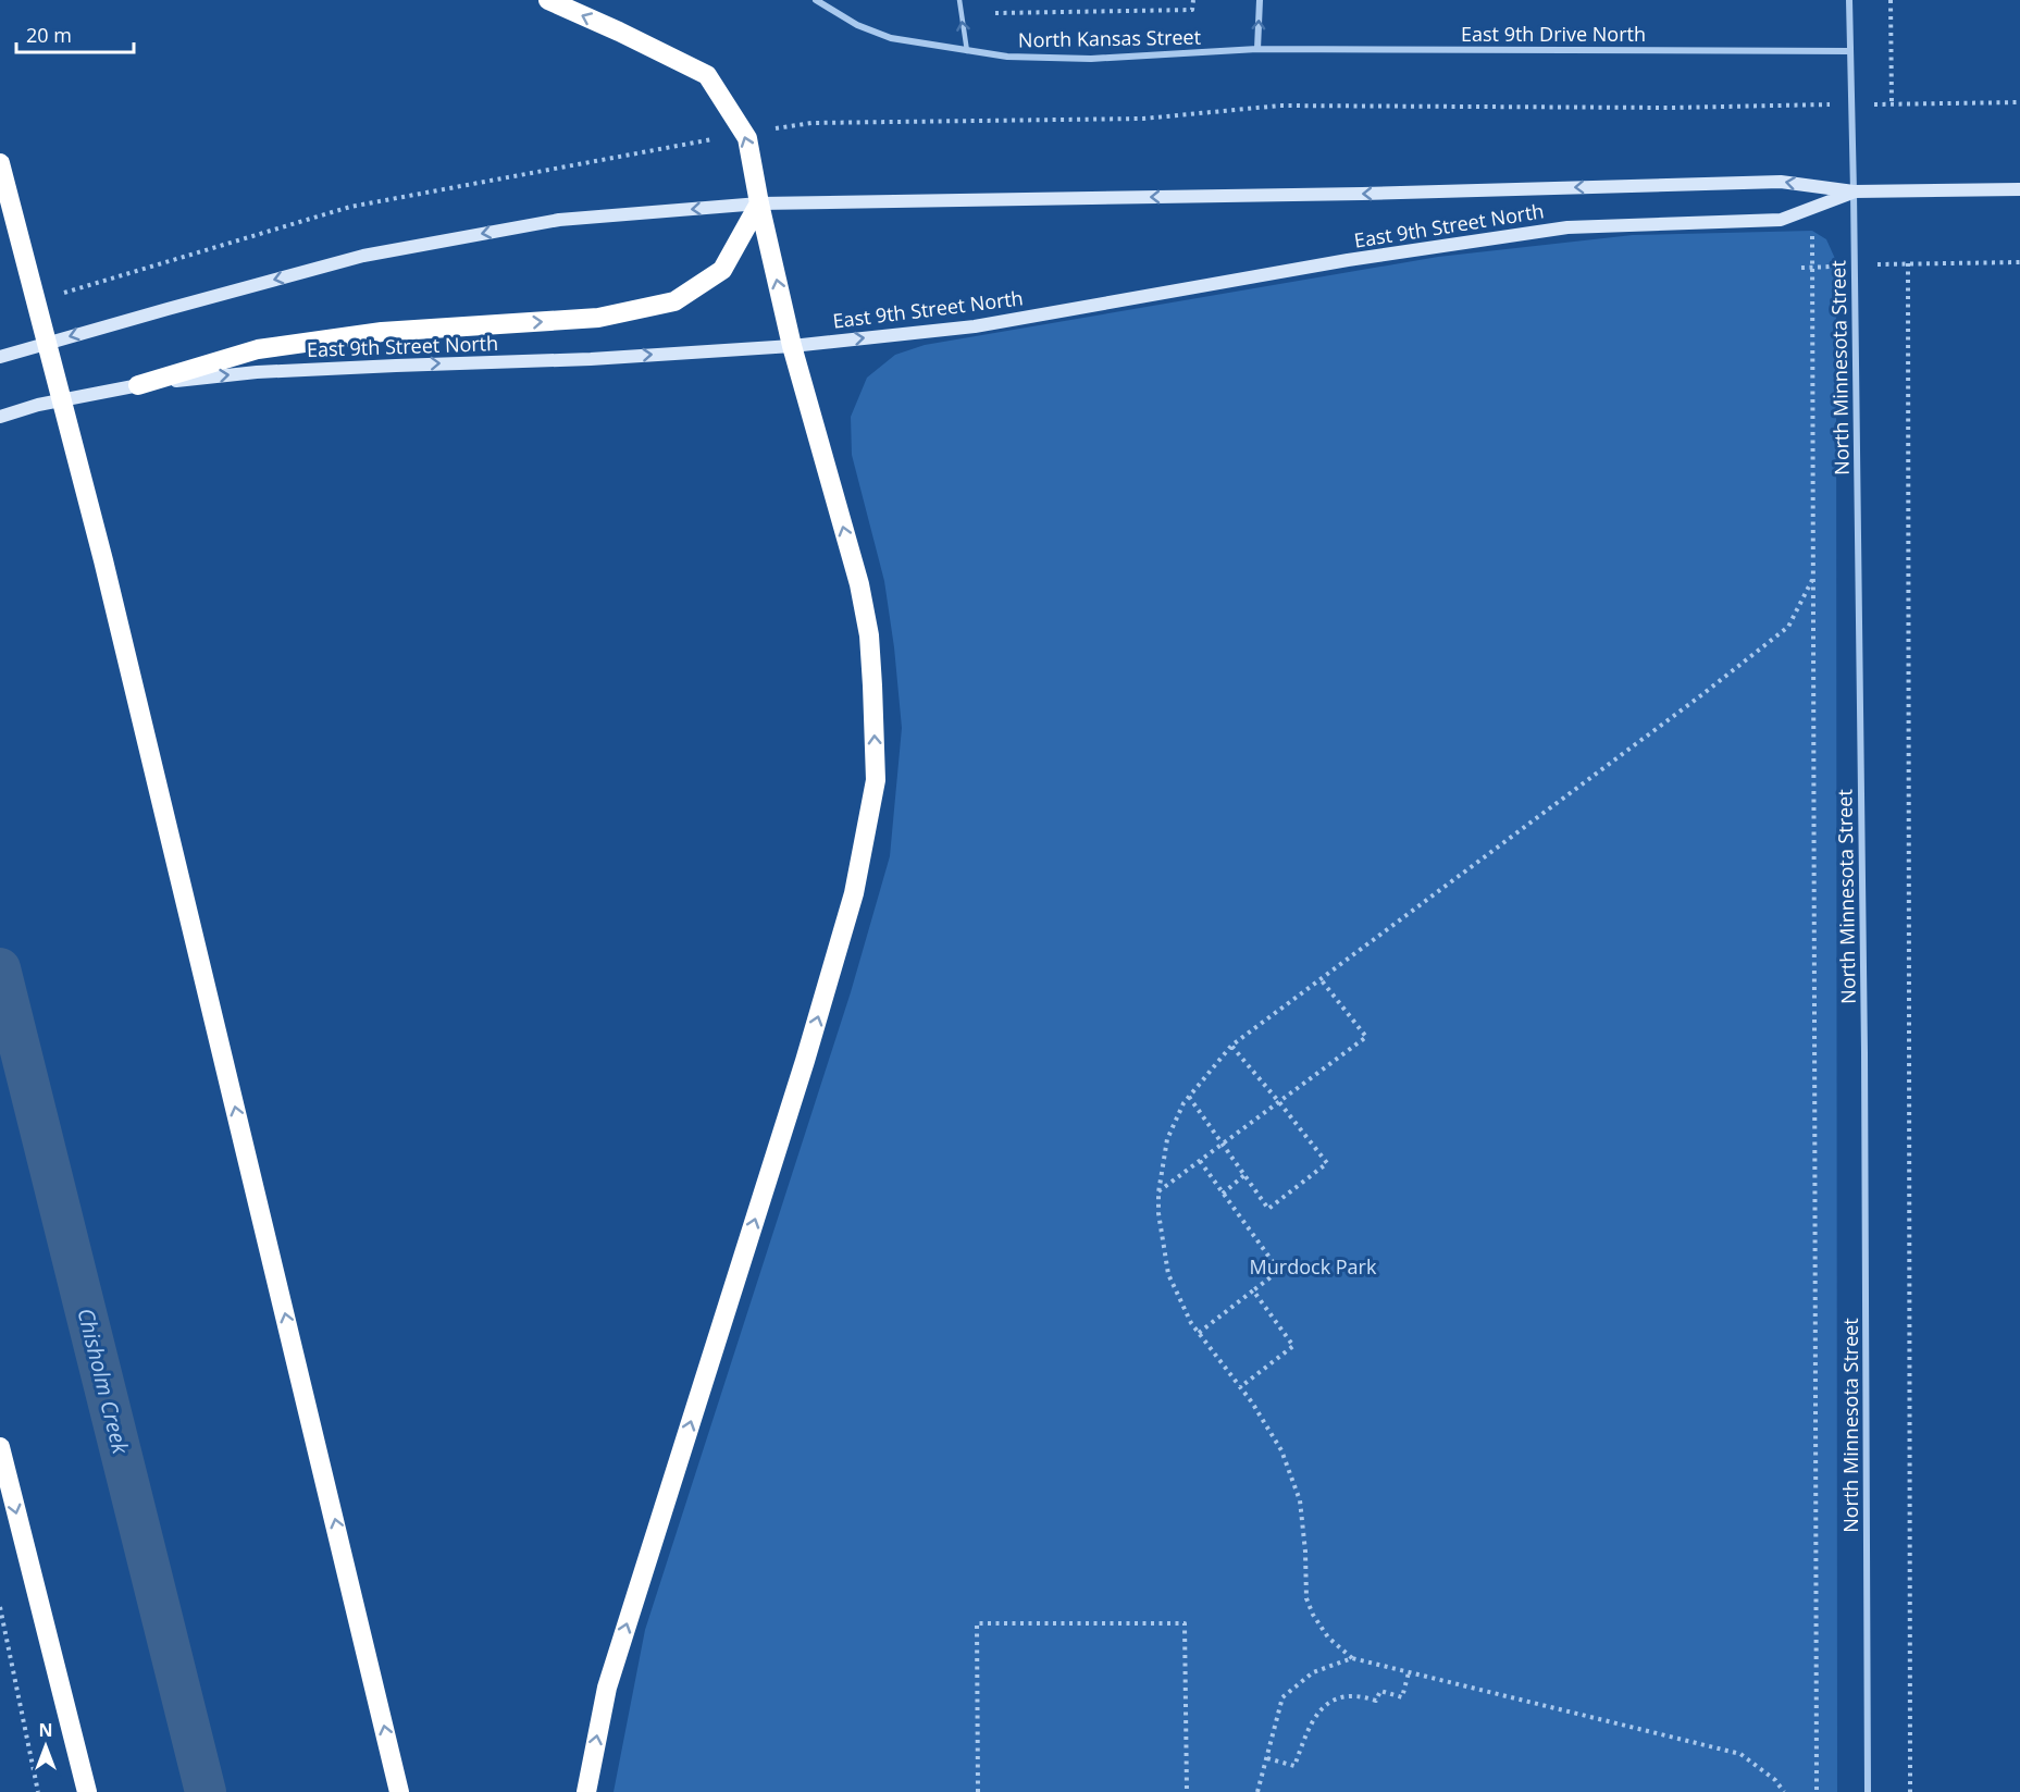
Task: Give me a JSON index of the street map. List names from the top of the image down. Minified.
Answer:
{"streets":{"street":["East 9th Drive North","North Kansas Street","East 9th Street North","North Minnesota Street"]},"crossings":[["East 9th Drive North","North Kansas Street"],["East 9th Drive North","North Minnesota Street"],["East 9th Street North","North Minnesota Street"]],"water":["Chisholm Creek"],"parks":["Murdock Park"],"scale_bar":"20 m","north":"top"}
